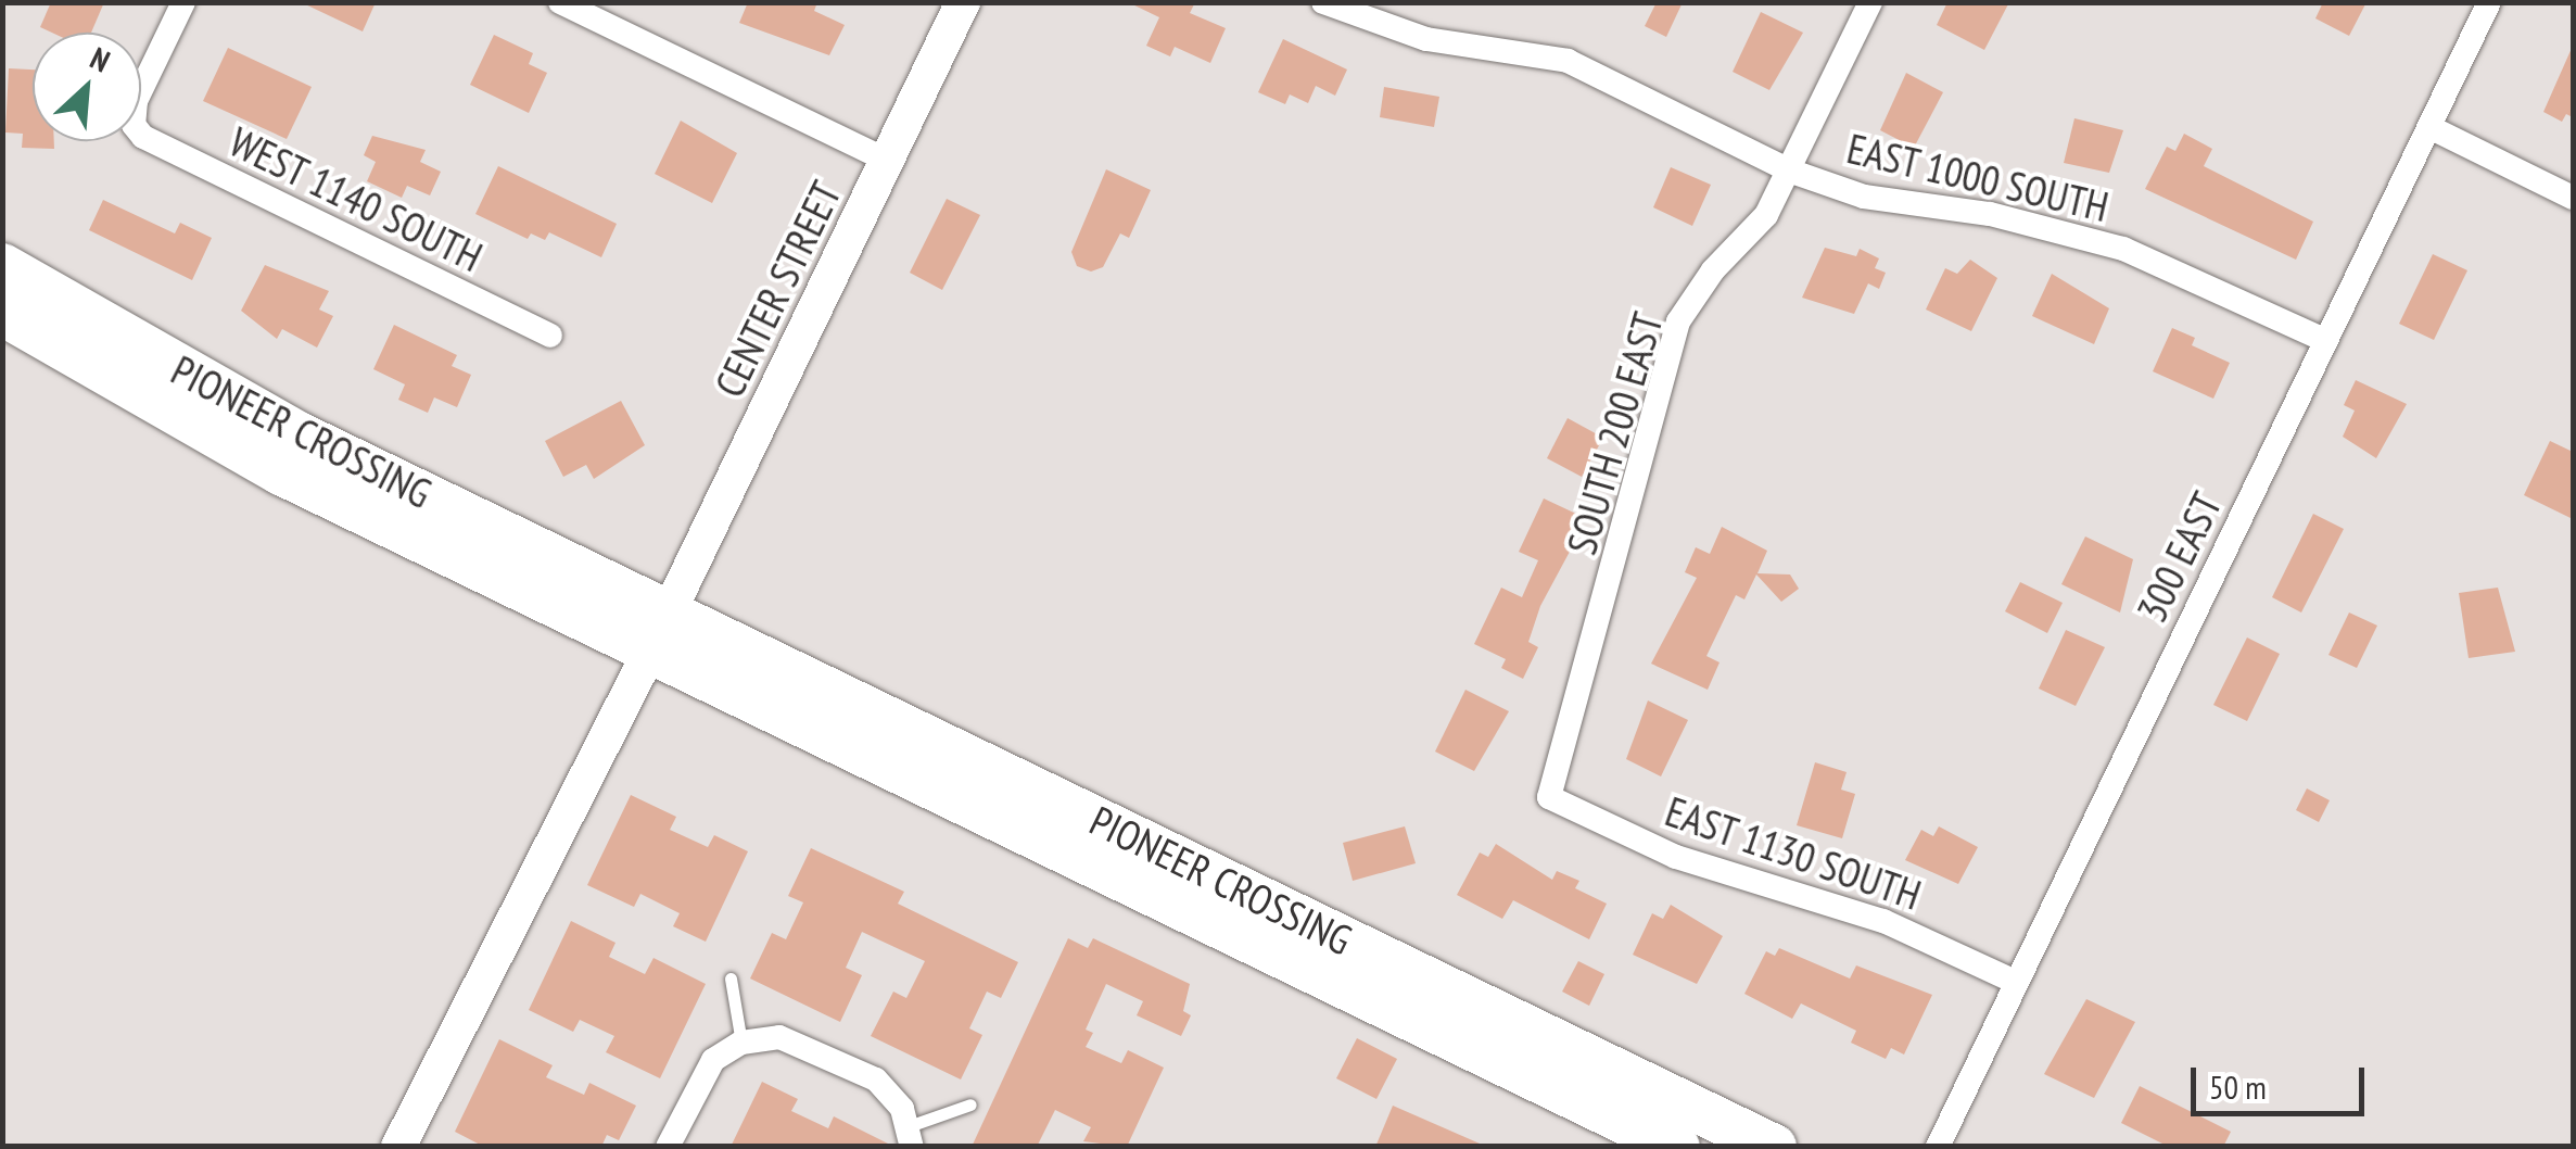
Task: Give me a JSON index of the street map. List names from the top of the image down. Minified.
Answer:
{"streets":{"highway":["PIONEER CROSSING"],"street":["EAST 1000 SOUTH","WEST 1140 SOUTH","CENTER STREET","SOUTH 200 EAST","300 EAST","EAST 1130 SOUTH"]},"crossings":[["EAST 1000 SOUTH","SOUTH 200 EAST"],["EAST 1000 SOUTH","300 EAST"],["CENTER STREET","PIONEER CROSSING"],["SOUTH 200 EAST","EAST 1130 SOUTH"],["300 EAST","EAST 1130 SOUTH"]],"scale_bar":"50 m","north":"top right"}
